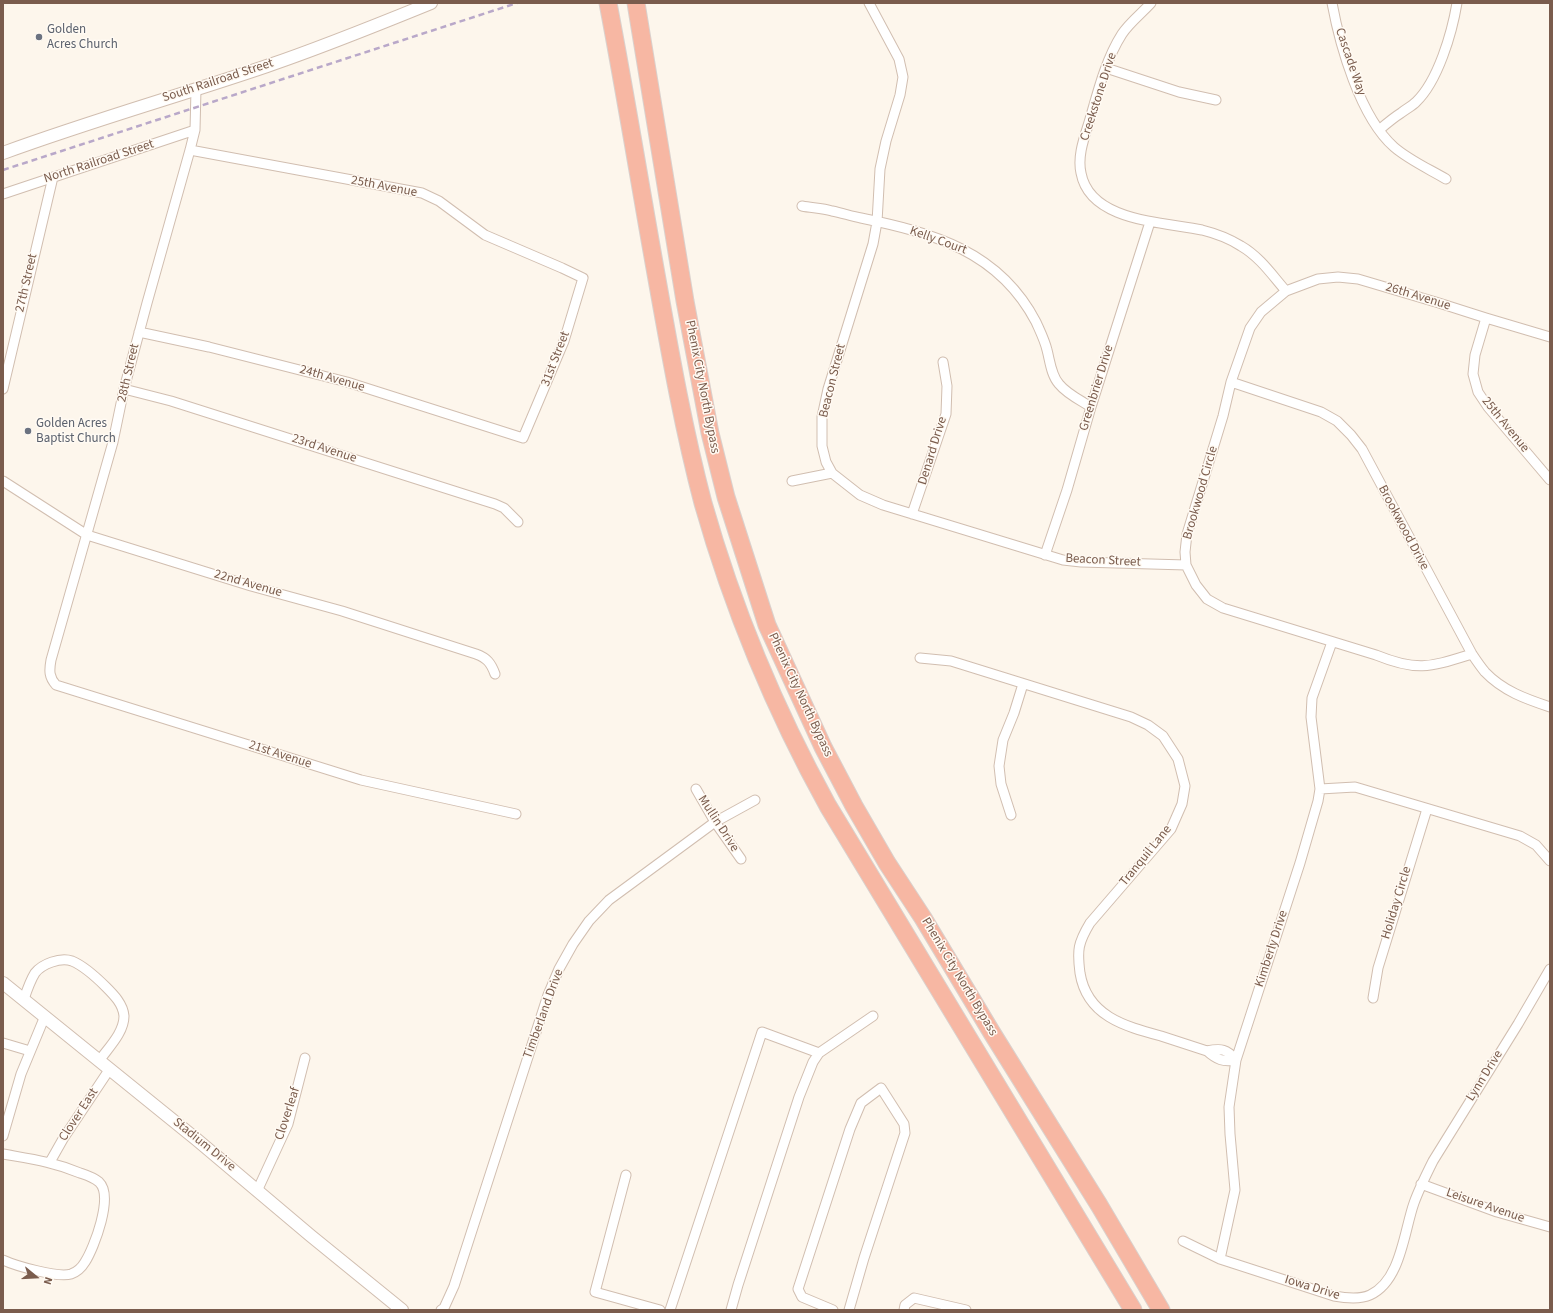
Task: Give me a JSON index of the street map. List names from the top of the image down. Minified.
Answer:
{"streets":{"highway":["Phenix City North Bypass"],"street":["Cascade Way","South Railroad Street","Creekstone Drive","North Railroad Street","25th Avenue","Kelly Court","27th Street","26th Avenue","31st Street","28th Street","24th Avenue","Beacon Street","Greenbrier Drive","23rd Avenue","Denard Drive","Brookwood Circle","Brookwood Drive","22nd Avenue","21st Avenue","Mullin Drive","Tranquil Lane","Holiday Circle","Kimberly Drive","Timberland Drive","Lynn Drive","Cloverleaf","Clover East","Stadium Drive","Leisure Avenue","Iowa Drive"]},"crossings":[["South Railroad Street","28th Street"],["Creekstone Drive","Greenbrier Drive"],["North Railroad Street","27th Street"],["North Railroad Street","28th Street"],["25th Avenue","26th Avenue"],["25th Avenue","31st Street"],["25th Avenue","28th Street"],["Kelly Court","Beacon Street"],["Kelly Court","Greenbrier Drive"],["26th Avenue","Brookwood Circle"],["31st Street","24th Avenue"],["28th Street","24th Avenue"],["28th Street","23rd Avenue"],["28th Street","22nd Avenue"],["28th Street","21st Avenue"],["Beacon Street","Greenbrier Drive"],["Beacon Street","Denard Drive"],["Beacon Street","Brookwood Circle"],["Brookwood Circle","Brookwood Drive"],["Brookwood Circle","Kimberly Drive"],["Mullin Drive","Timberland Drive"],["Tranquil Lane","Kimberly Drive"],["Kimberly Drive","Iowa Drive"],["Lynn Drive","Leisure Avenue"],["Lynn Drive","Iowa Drive"],["Cloverleaf","Stadium Drive"],["Clover East","Stadium Drive"],["Leisure Avenue","Iowa Drive"]],"places":["Golden Acres Church","Golden Acres Baptist Church"],"north":"right"}
